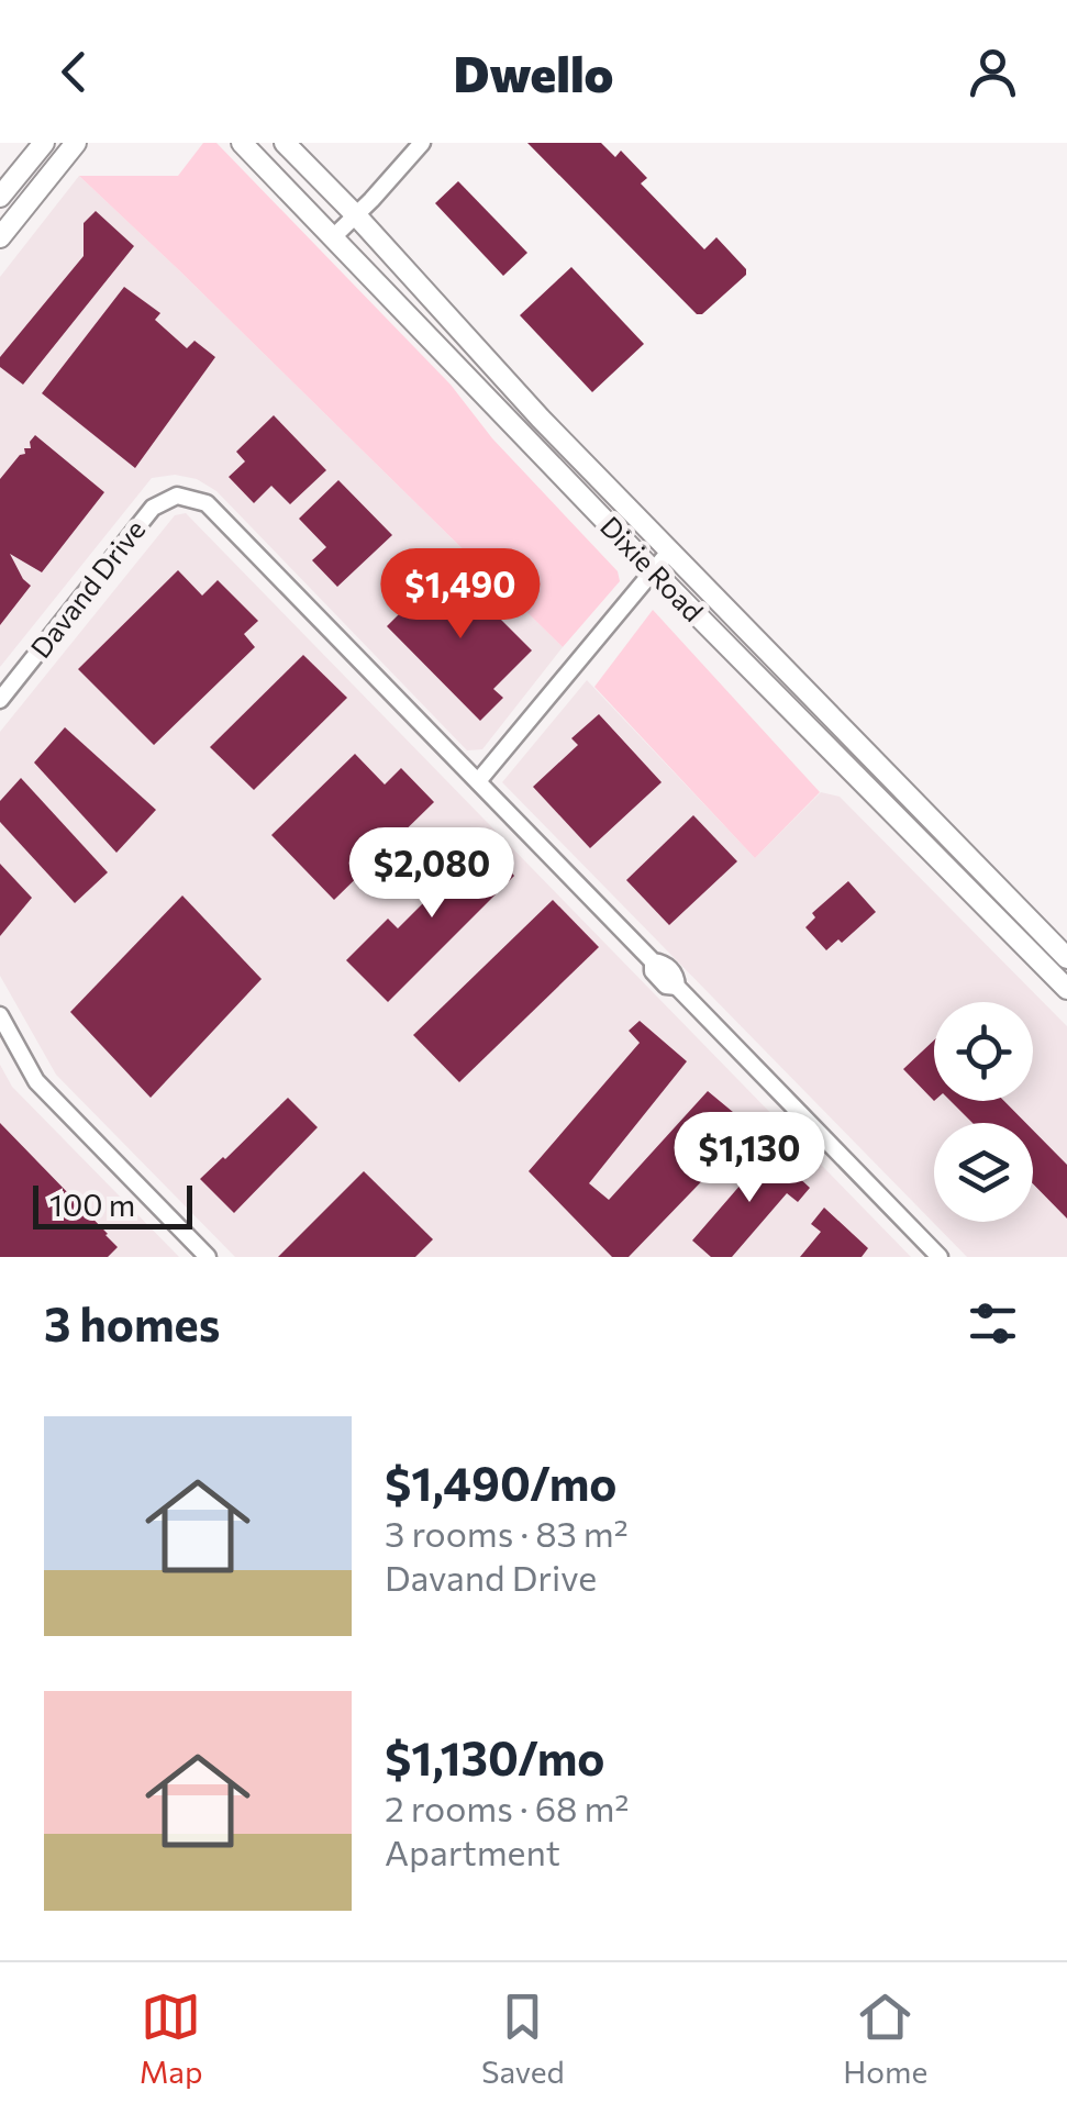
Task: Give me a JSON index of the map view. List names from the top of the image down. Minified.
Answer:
{"streets":{"main road":["Dixie Road"],"street":["Davand Drive"]},"scale_bar":"100 m","page":{"header":"Dwello","price":["$1,490","$2,080","$1,130"],"scale":"100 m","heading":"3 homes","list":[{"name":"$1,490/mo","note":"3 rooms · 83 m² · Davand Drive"},{"name":"$1,130/mo","note":"2 rooms · 68 m² · Apartment"}],"tabs":["Map","Saved","Home"]}}
